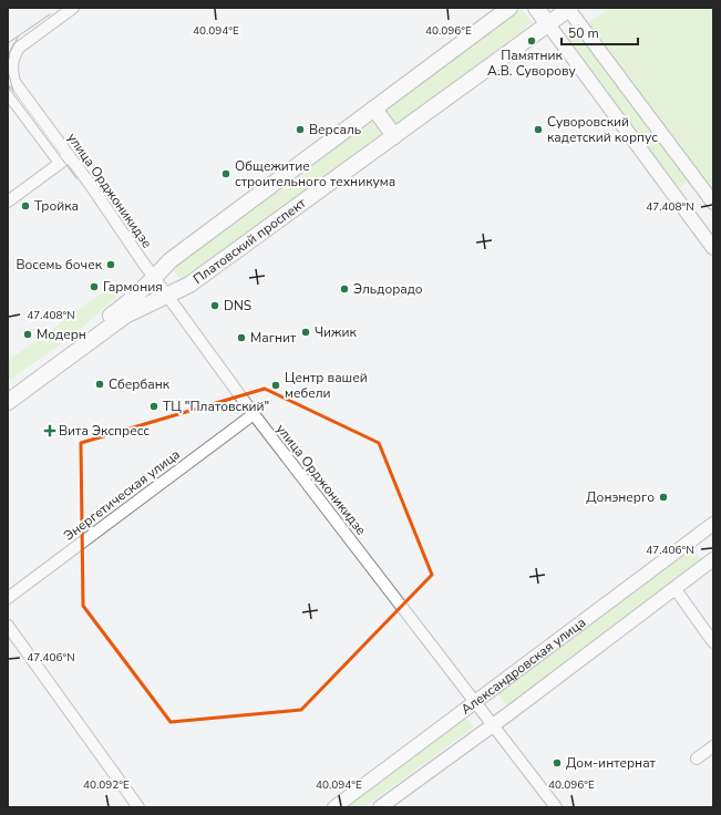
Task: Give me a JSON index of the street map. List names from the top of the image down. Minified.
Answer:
{"streets":{"main road":["Платовский проспект"],"street":["улица Орджоникидзе","Энергетическая улица","Александровская улица"]},"crossings":[["улица Орджоникидзе","Платовский проспект"],["улица Орджоникидзе","Энергетическая улица"],["улица Орджоникидзе","Александровская улица"]],"places":{"other":["Памятник А.В. Суворову","Версаль","Суворовский кадетский корпус","Общежитие строительного техникума","Тройка","Восемь бочек","Гармония","Эльдорадо","DNS","Чижик","Модерн","Магнит","Сбербанк","Центр вашей мебели","ТЦ \"Платовский\"","Донэнерго","Дом-интернат"],"health":["Вита Экспресс"]},"scale_bar":"50 m","coordinates":["40.094°E","40.096°E","47.408°N","47.406°N","40.092°E"]}
